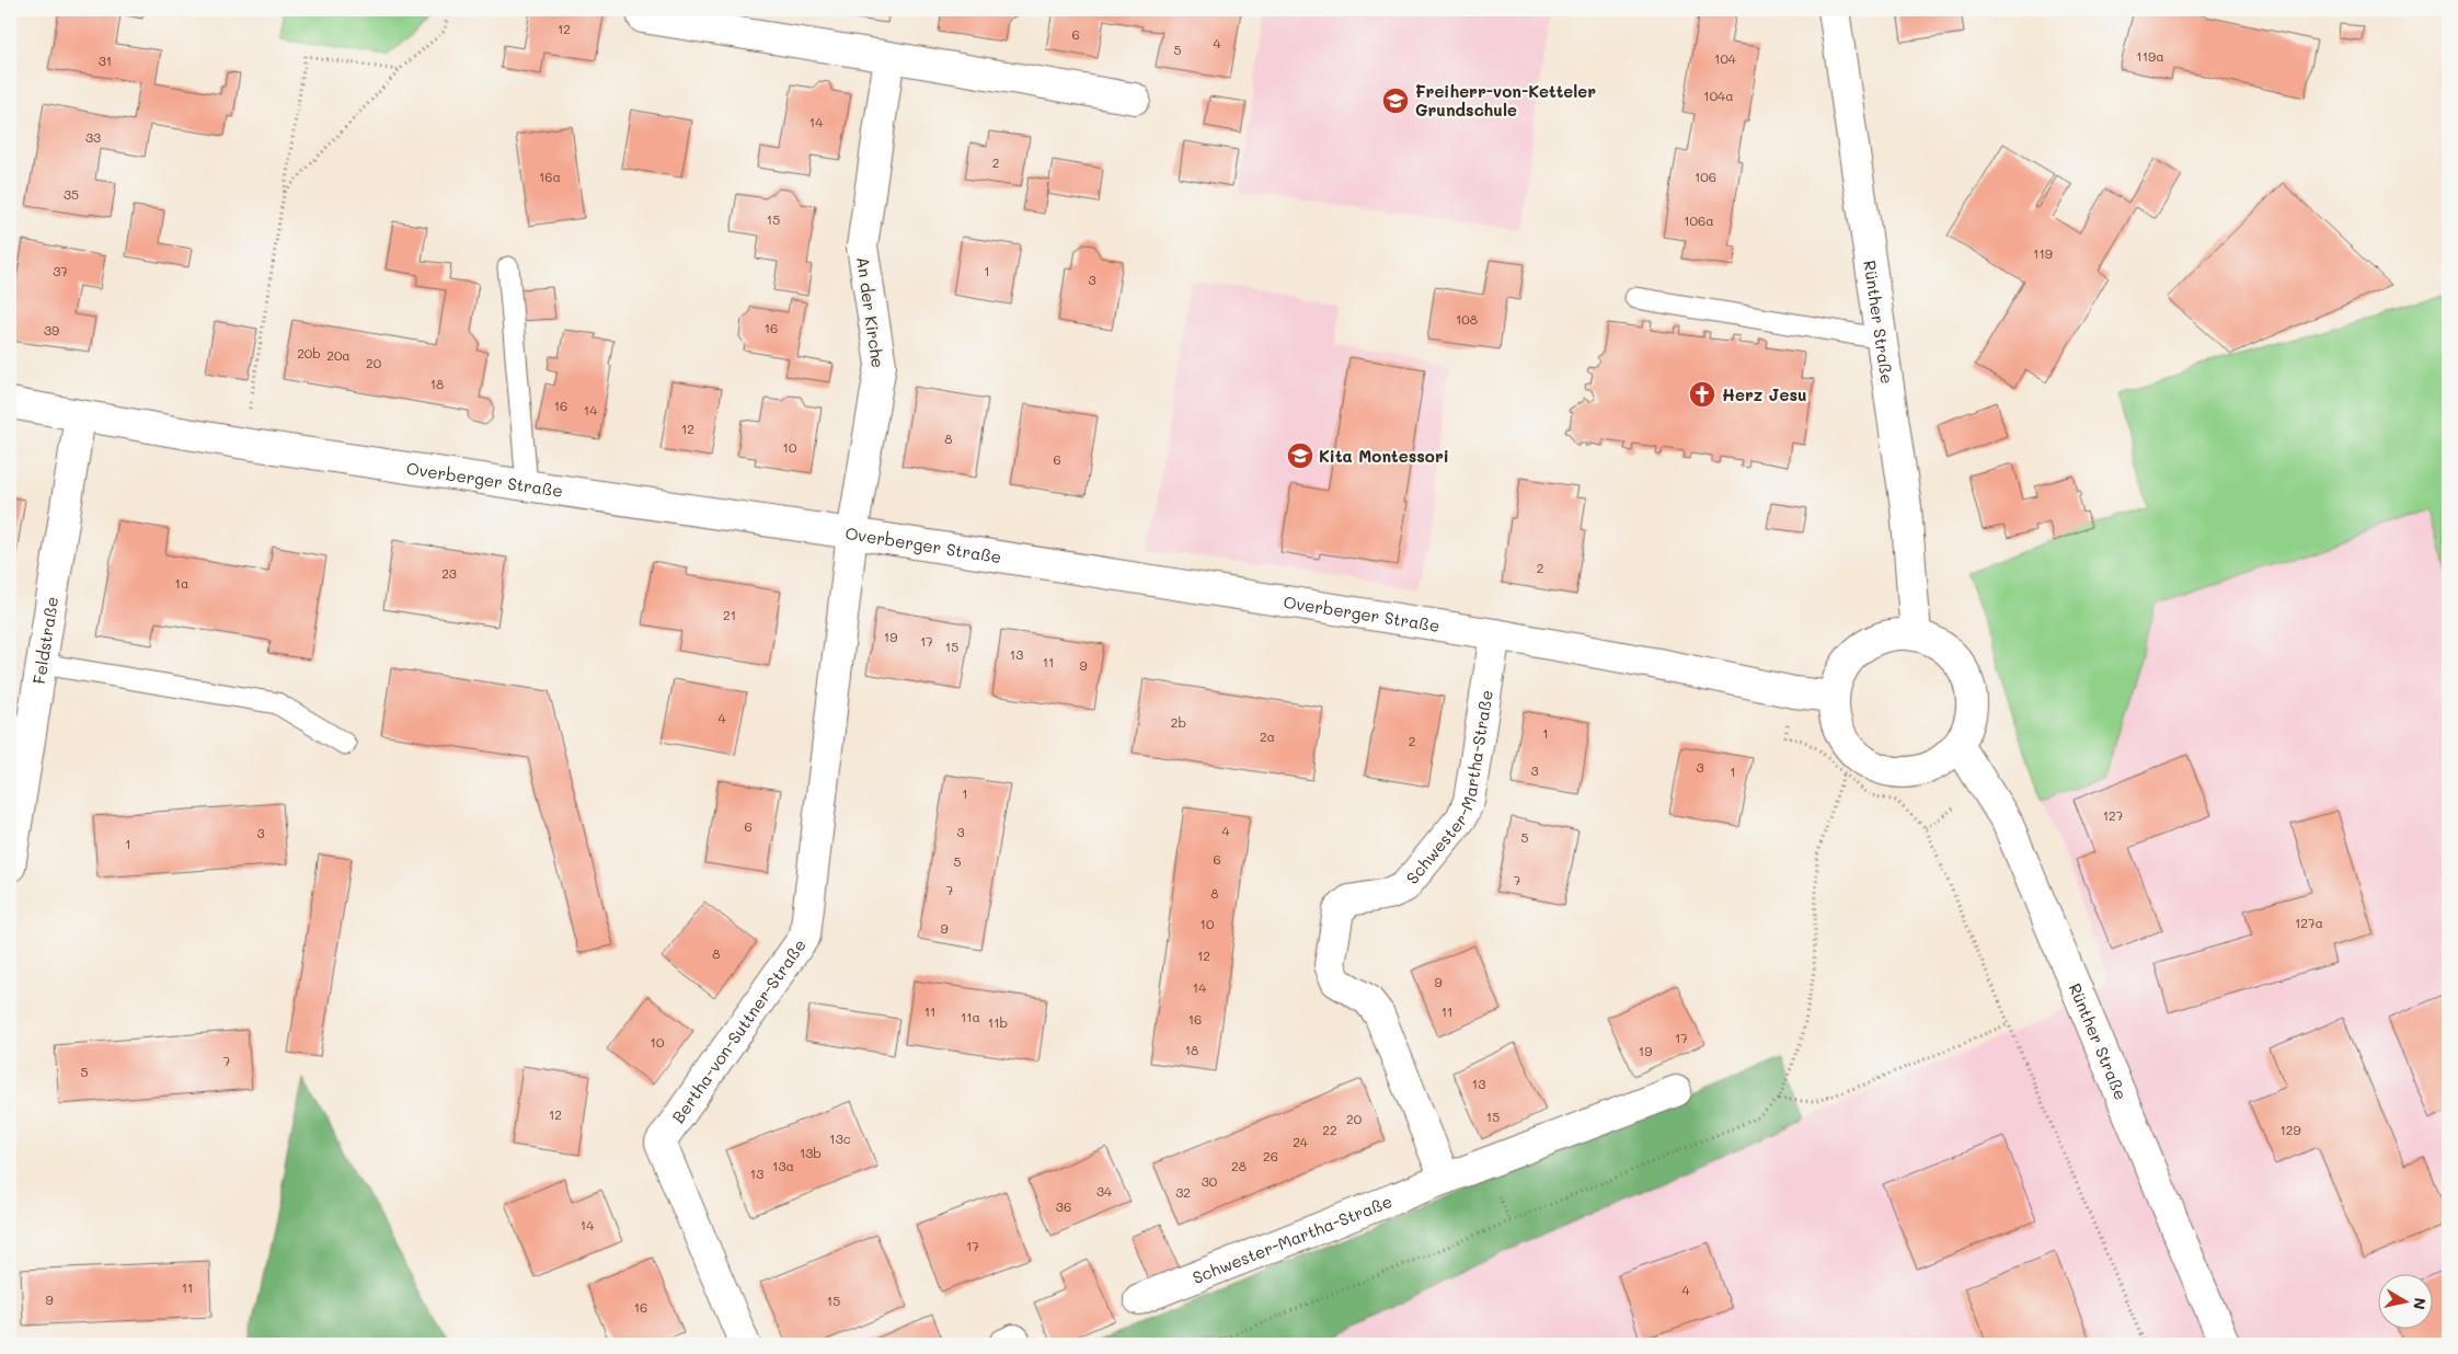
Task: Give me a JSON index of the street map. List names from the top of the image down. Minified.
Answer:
{"streets":{"street":["An der Kirche","Rünther Straße","Overberger Straße","Feldstraße","Schwester-Martha-Straße","Bertha-von-Suttner-Straße"]},"crossings":[["An der Kirche","Overberger Straße"],["An der Kirche","Bertha-von-Suttner-Straße"],["Rünther Straße","Overberger Straße"],["Overberger Straße","Feldstraße"],["Overberger Straße","Schwester-Martha-Straße"],["Overberger Straße","Bertha-von-Suttner-Straße"]],"places":{"school or university":["Freiherr-von-Ketteler Grundschule","Kita Montessori"],"church":["Herz Jesu"]},"house_numbers":["12","6","4","5","119a","104","31","104a","14","33","2","16a","106","35","15","106a","119","37","1","3","108","16","39","20b","20a","20","18","16","14","12","8","10","6","2","23","1a","21","19","17","15","13","11","9","4","2b","1","2a","2","3","3","1","1","127","6","4","3","3","5","1","6","5","7","7","8","127a","10","9","8","12","9","14","11","11","11a","16","11b","17","10","18","19","7","5","13","12","15","20","22","129","13c","24","13b","26","13a","28","13","30","34","32","36","14","17","11","4","9","15","16"],"north":"right"}
